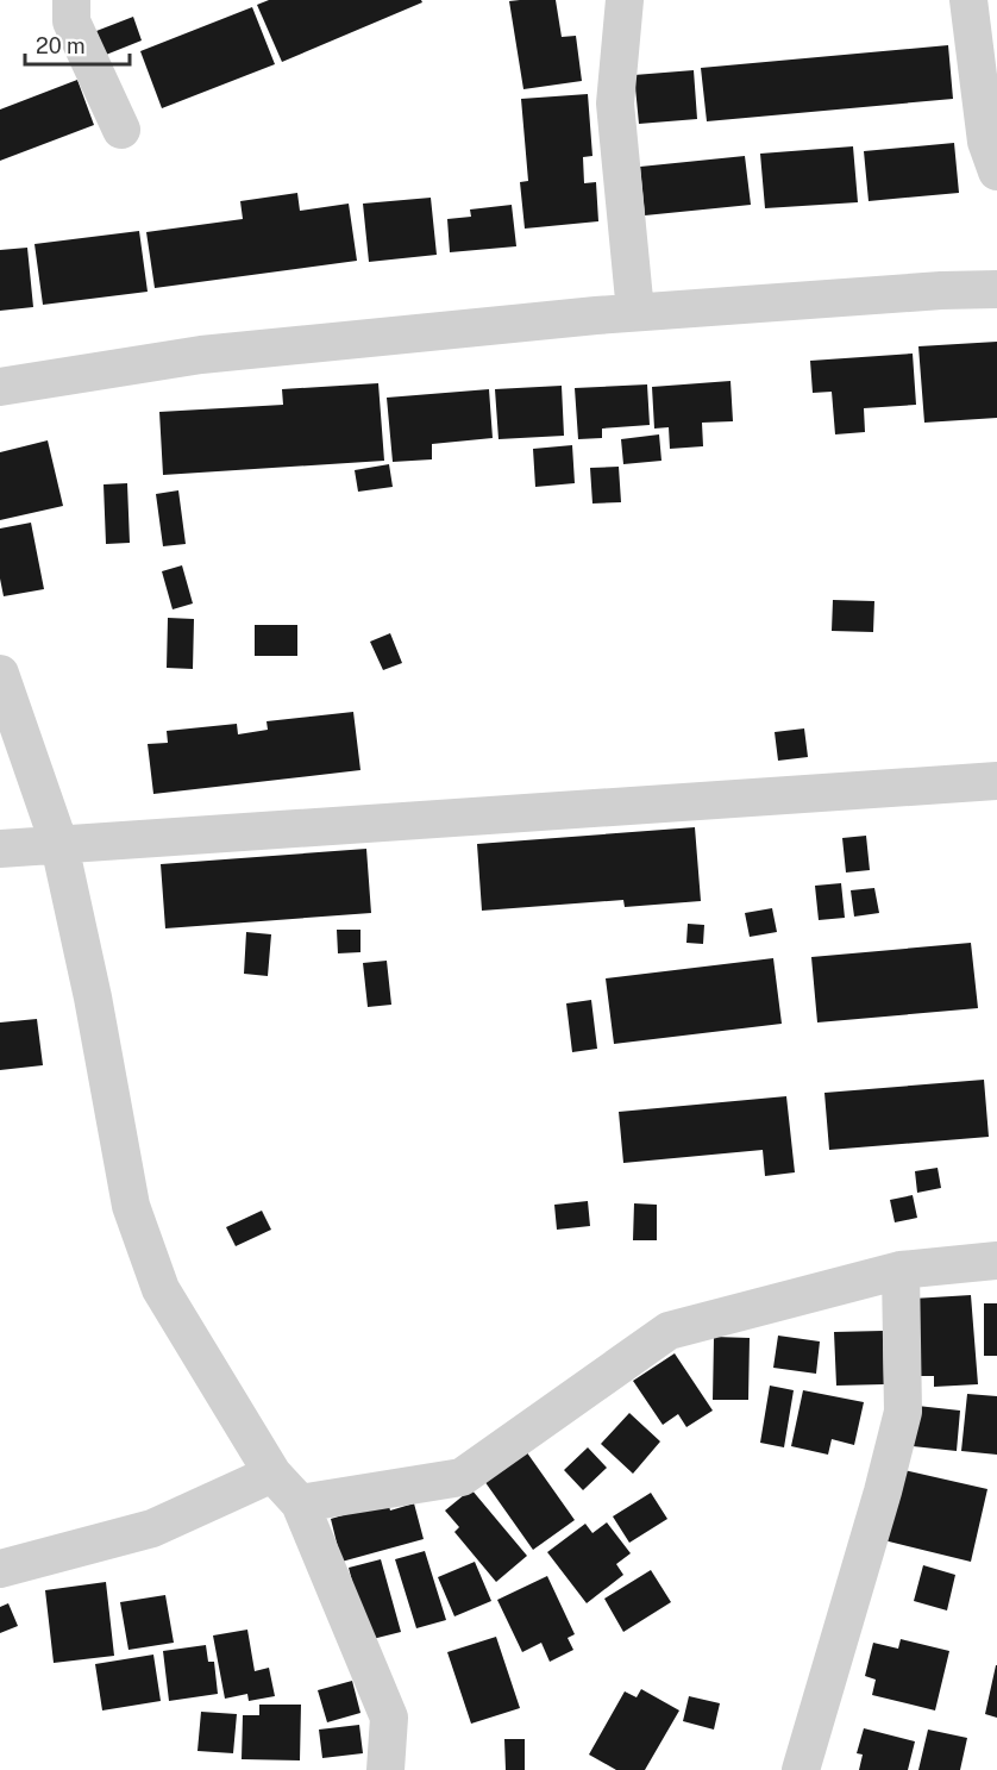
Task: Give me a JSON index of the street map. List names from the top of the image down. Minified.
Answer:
{"scale_bar":"20 m"}
